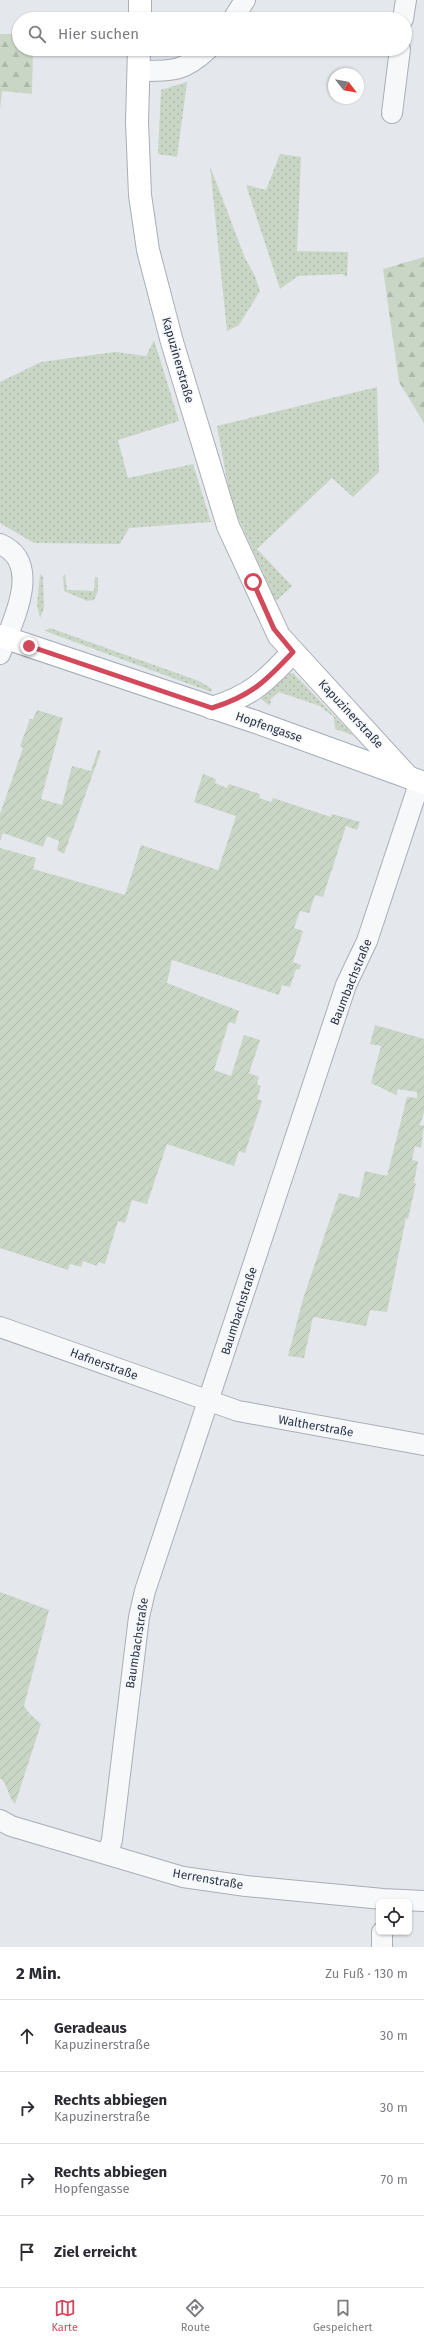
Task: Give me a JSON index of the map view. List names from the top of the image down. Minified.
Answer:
{"streets":{"street":["Kapuzinerstraße","Hopfengasse","Baumbachstraße","Hafnerstraße","Waltherstraße","Herrenstraße"]},"crossings":[["Kapuzinerstraße","Hopfengasse"],["Kapuzinerstraße","Baumbachstraße"],["Baumbachstraße","Hafnerstraße"],["Baumbachstraße","Waltherstraße"],["Baumbachstraße","Herrenstraße"],["Hafnerstraße","Waltherstraße"]],"north":"bottom right","page":{"search":"Hier suchen","heading":["2 Min.","Zu Fuß · 130 m"],"list":[["Geradeaus","Kapuzinerstraße","30 m"],["Rechts abbiegen","Kapuzinerstraße","30 m"],["Rechts abbiegen","Hopfengasse","70 m"],"Ziel erreicht"],"nav":["Karte","Route","Gespeichert"]}}
